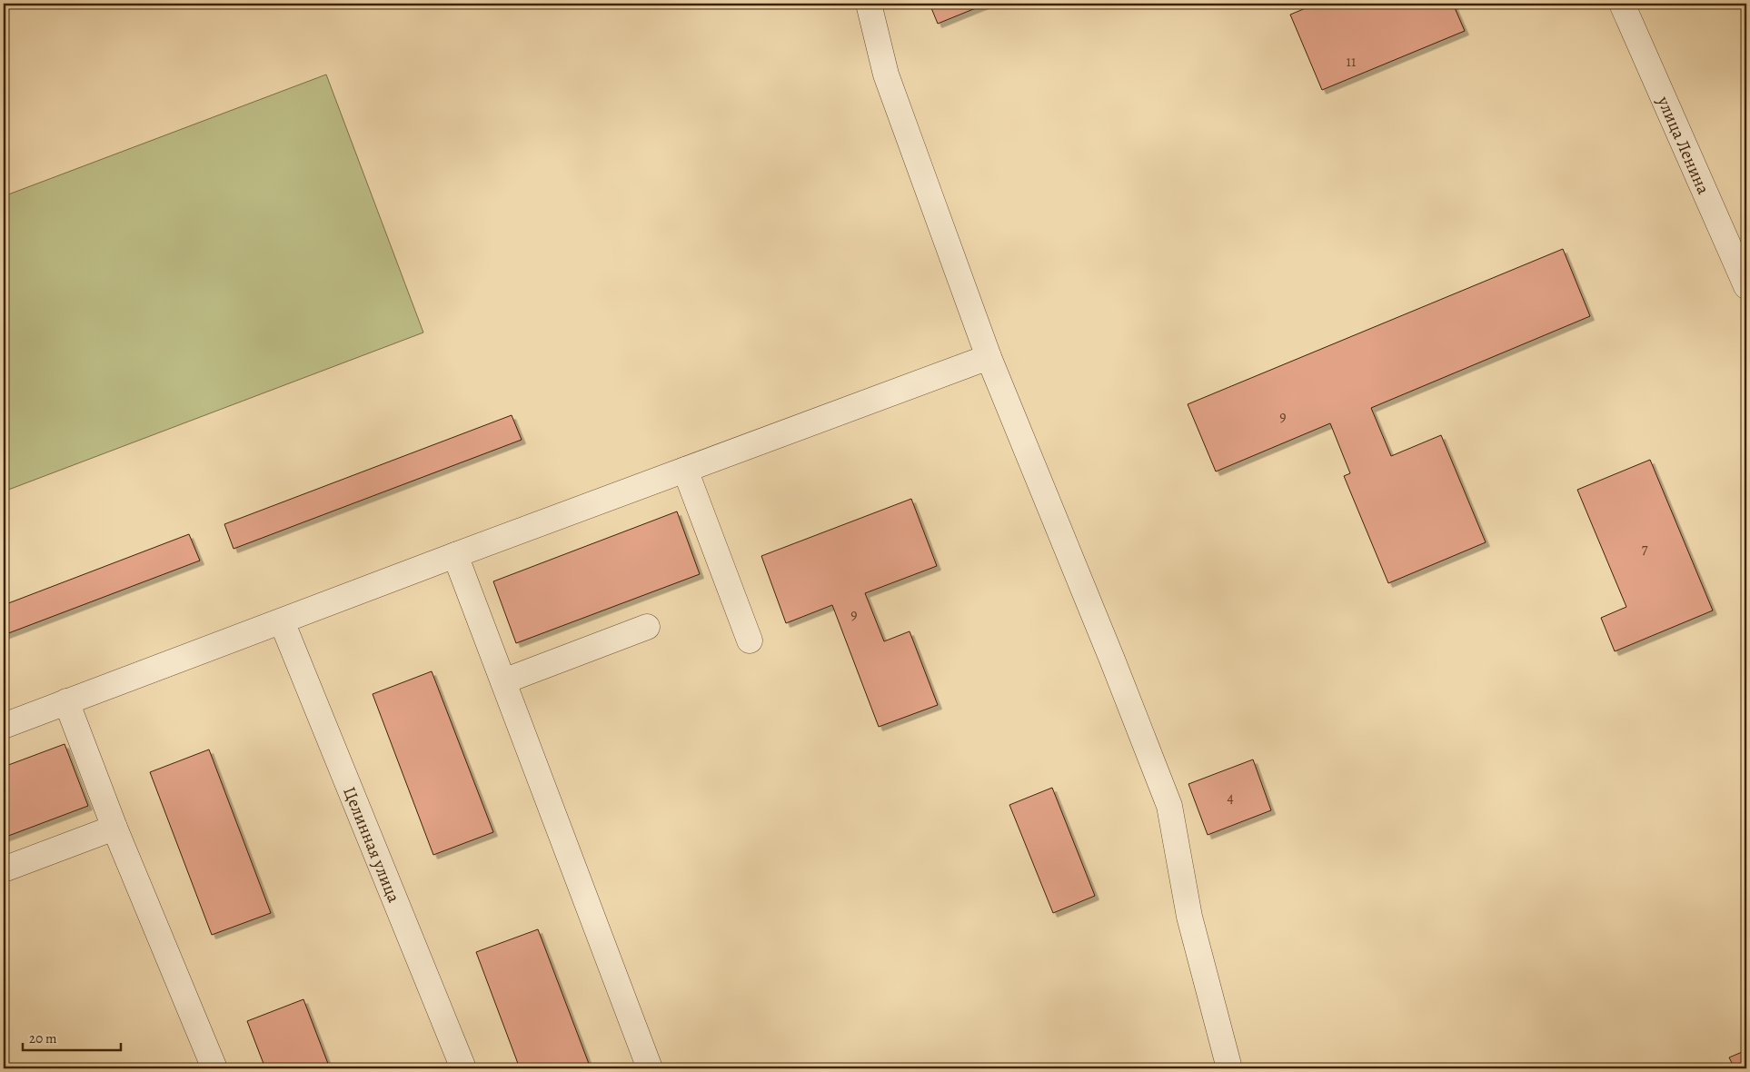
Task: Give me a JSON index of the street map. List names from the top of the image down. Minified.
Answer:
{"streets":{"street":["улица Ленина","Целинная улица"]},"house_numbers":["11","9","7","9","4"],"scale_bar":"20 m"}
